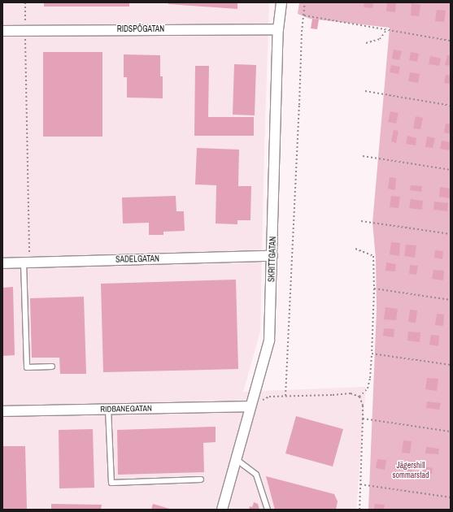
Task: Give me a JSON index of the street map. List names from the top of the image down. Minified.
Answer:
{"streets":{"street":["RIDSPÖGATAN","SADELGATAN","SKRITTGATAN","RIDBANEGATAN"]},"crossings":[["RIDSPÖGATAN","SKRITTGATAN"],["SADELGATAN","SKRITTGATAN"],["SKRITTGATAN","RIDBANEGATAN"]],"parks":["Jägershill sommarstad"]}
